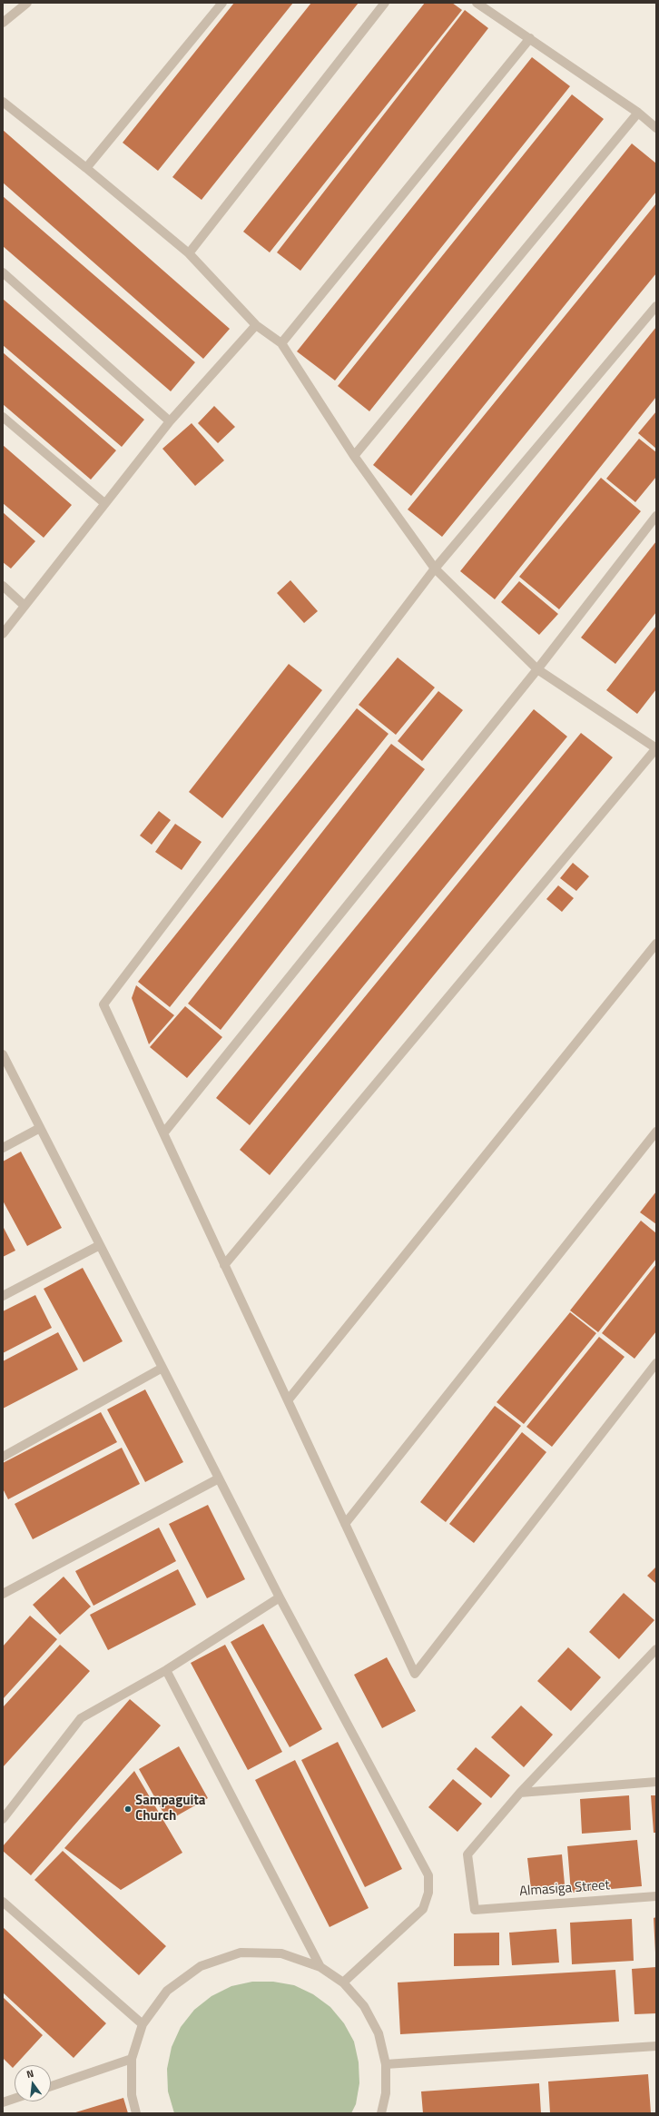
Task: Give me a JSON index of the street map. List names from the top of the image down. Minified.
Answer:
{"streets":{"street":["Almasiga Street"]},"places":["Sampaguita Church"],"north":"top"}
